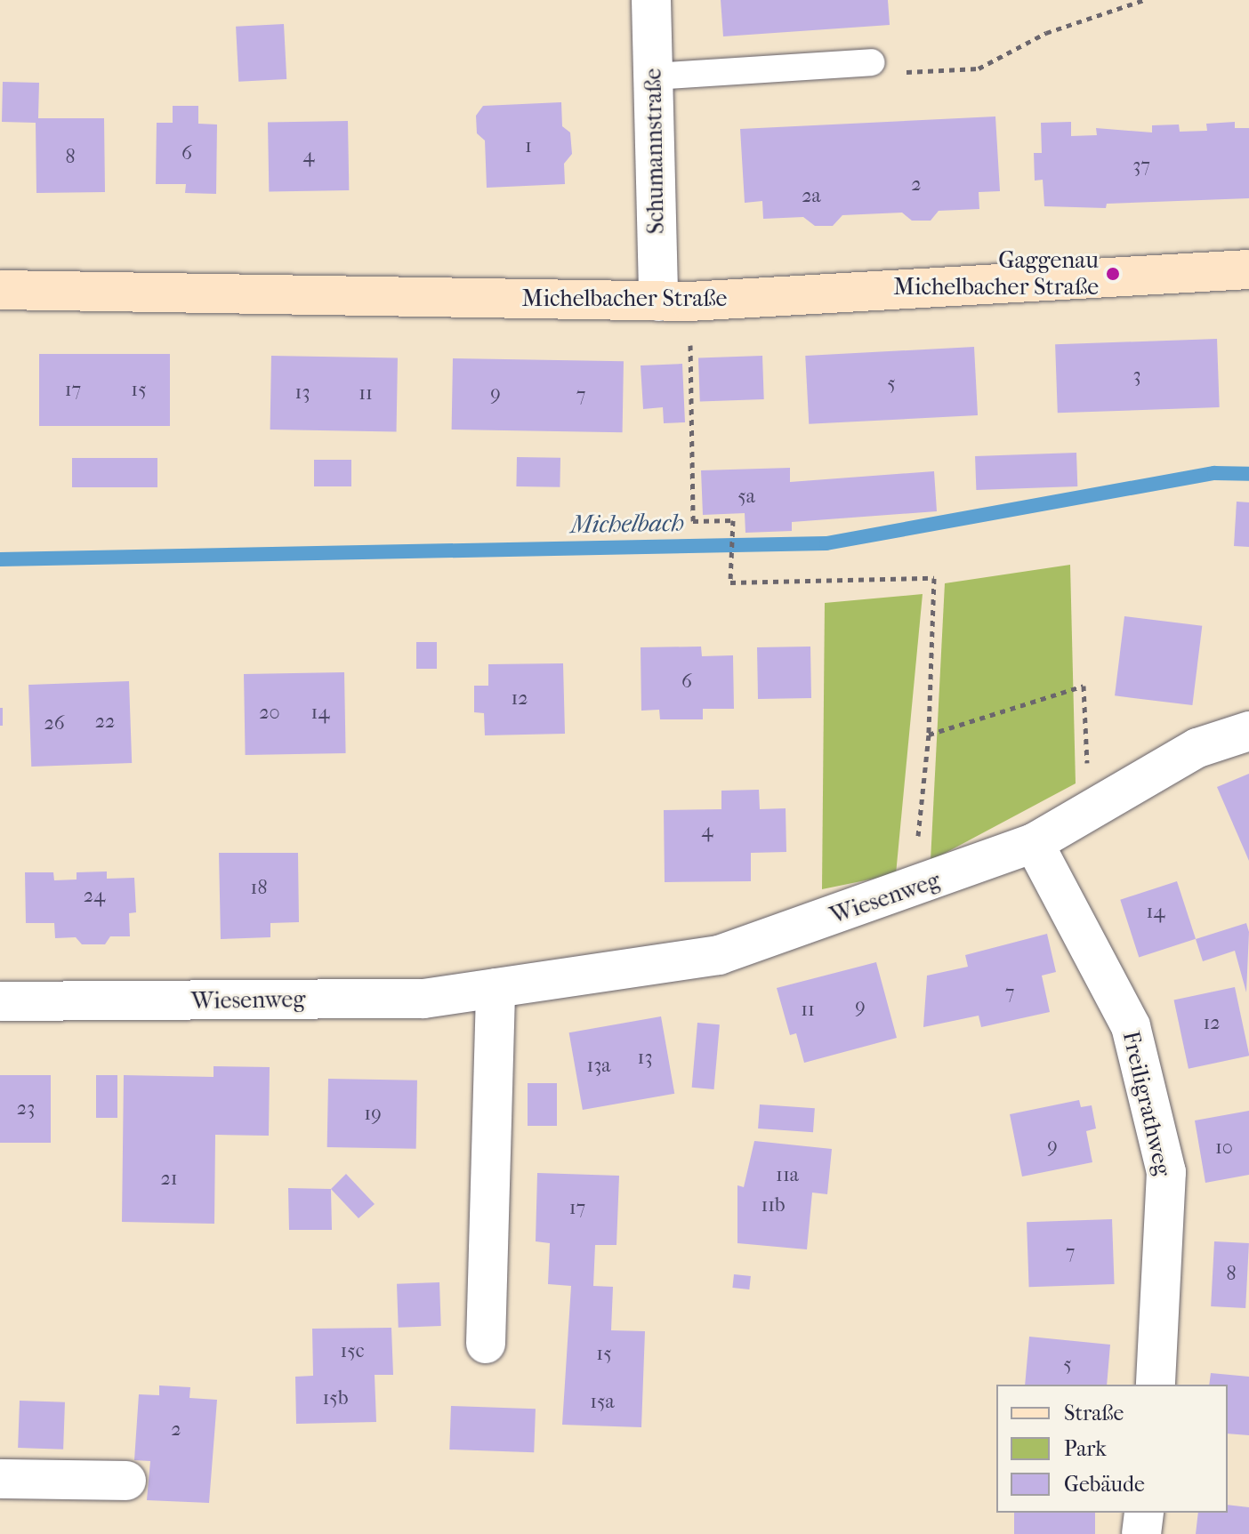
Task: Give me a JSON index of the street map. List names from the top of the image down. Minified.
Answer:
{"streets":{"main road":["Michelbacher Straße"],"street":["Schumannstraße","Wiesenweg","Freiligrathweg"]},"crossings":[["Schumannstraße","Michelbacher Straße"],["Wiesenweg","Freiligrathweg"]],"water":["Michelbach"],"places":["Gaggenau Michelbacher Straße"],"house_numbers":["1","6","4","8","37","2","2a","3","5","17","15","13","11","9","7","5a","6","12","20","14","22","26","4","18","24","14","7","9","11","12","13","13a","23","19","9","10","11a","21","11b","17","7","8","15c","15","5","15b","15a","2"],"legend":["Straße","Park","Gebäude"]}
